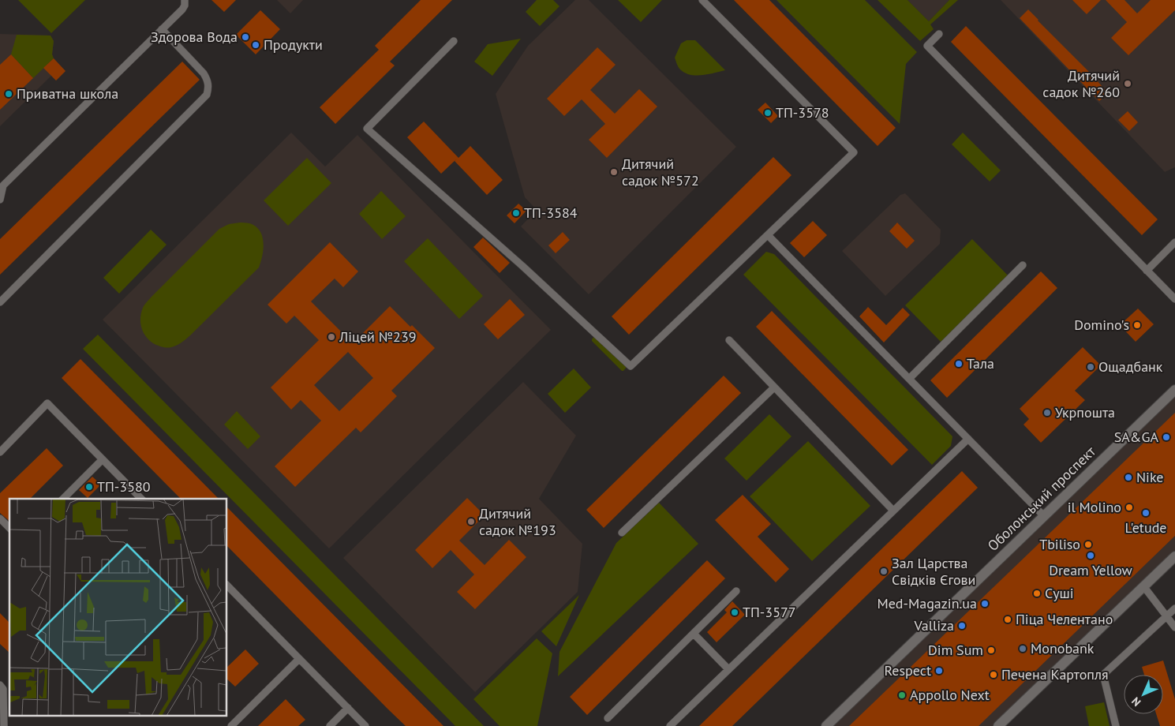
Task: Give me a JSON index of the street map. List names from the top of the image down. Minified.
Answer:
{"streets":{"main road":["Оболонський проспект"]},"places":["Здорова Вода","Продукти","Дитячий садок №260","Приватна школа","ТП-3578","Дитячий садок №572","ТП-3584","Domino's","Ліцей №239","Тала","Ощадбанк","Укрпошта","SA&GA","Nike","ТП-3580","il Molino","L'etude","Дитячий садок №193","Tbiliso","Dream Yellow","Зал Царства Свідків Єгови","Суші","Med-Magazin.ua","ТП-3577","Піца Челентано","Valliza","Monobank","Dim Sum","Respect","Печена Картопля","Appollo Next"],"north":"bottom left"}
